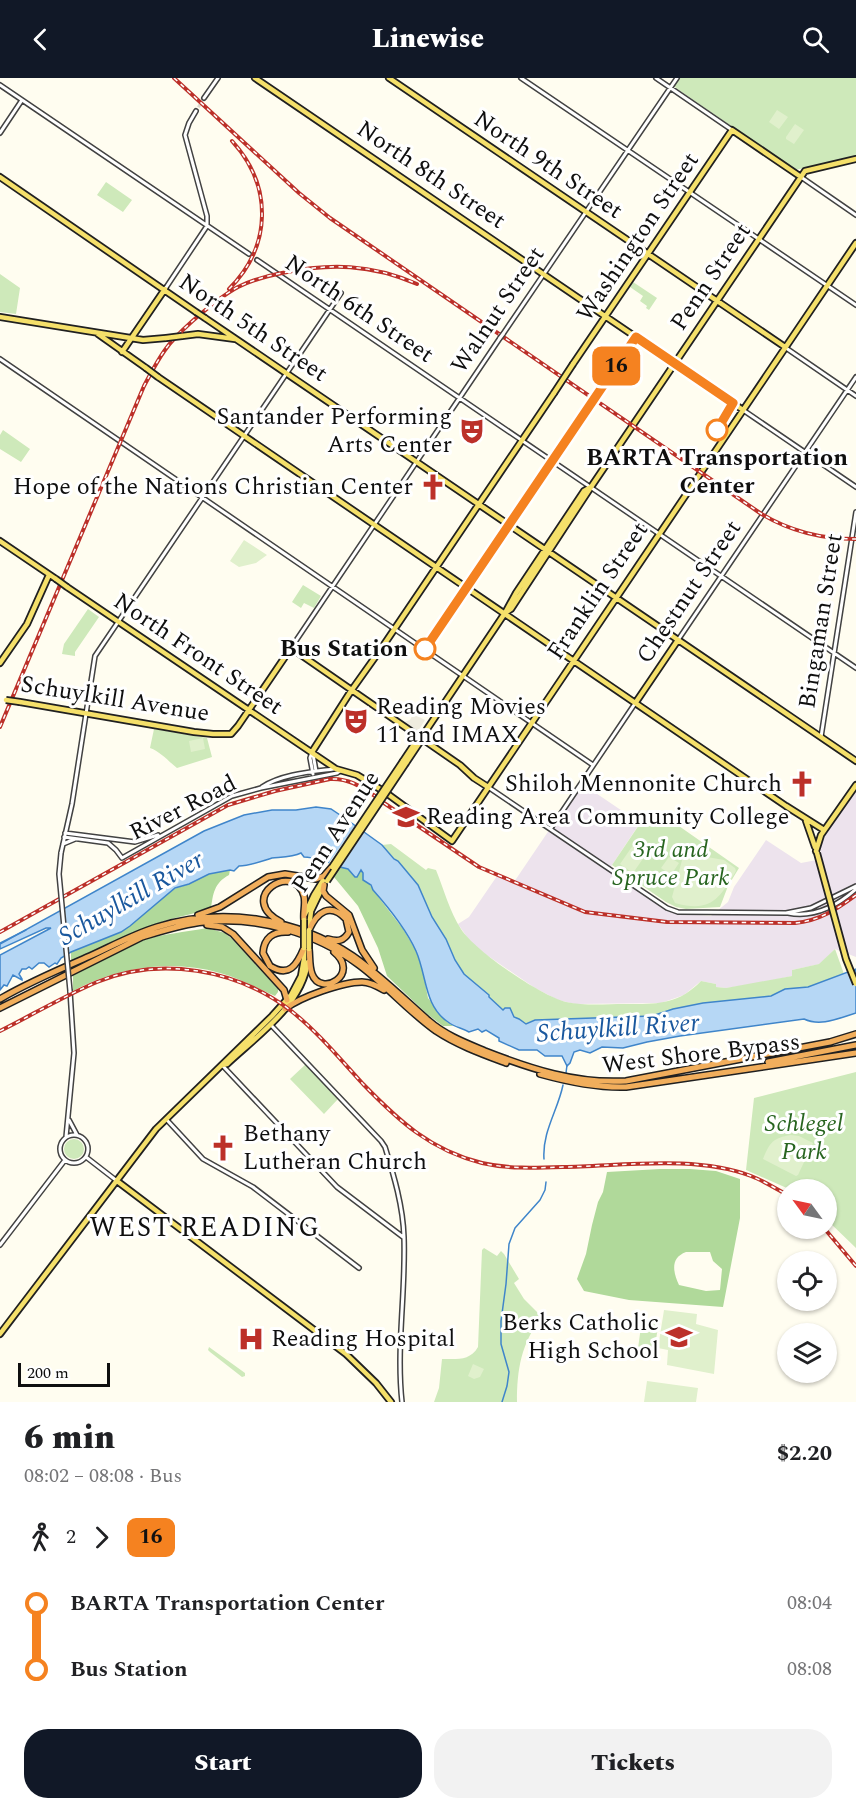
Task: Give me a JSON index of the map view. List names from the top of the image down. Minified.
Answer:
{"streets":{"highway":["West Shore Bypass"],"main road":["North 9th Street","North 8th Street","Washington Street","Penn Street","Walnut Street","North 5th Street","Franklin Street","Chestnut Street","North Front Street","Schuylkill Avenue","Penn Avenue"],"street":["North 6th Street","Bingaman Street","River Road"]},"crossings":[["North 9th Street","Washington Street"],["North 9th Street","Penn Street"],["North 9th Street","Walnut Street"],["North 9th Street","Franklin Street"],["North 8th Street","Washington Street"],["North 8th Street","Penn Street"],["North 8th Street","Walnut Street"],["North 8th Street","Franklin Street"],["Washington Street","North 6th Street"],["Washington Street","North 5th Street"],["Washington Street","North Front Street"],["Penn Street","North 6th Street"],["Penn Street","North 5th Street"],["Penn Street","Penn Avenue"],["North 6th Street","Walnut Street"],["North 6th Street","Franklin Street"],["North 6th Street","Chestnut Street"],["North 6th Street","Bingaman Street"],["Walnut Street","North 5th Street"],["Walnut Street","North Front Street"],["Walnut Street","Schuylkill Avenue"],["North 5th Street","Franklin Street"],["North 5th Street","Chestnut Street"],["North 5th Street","Bingaman Street"],["North Front Street","River Road"]],"districts":["WEST READING"],"water":["Schuylkill River"],"parks":["3rd and Spruce Park","Schlegel Park"],"places":{"other":["BARTA Transportation Center","Bus Station"],"theatre":["Santander Performing Arts Center","Reading Movies 11 and IMAX"],"church":["Hope of the Nations Christian Center","Shiloh Mennonite Church","Bethany Lutheran Church"],"school or university":["Reading Area Community College","Berks Catholic High School"],"hospital":["Reading Hospital"]},"lines":["bus line 16"],"scale_bar":"200 m","north":"top left","page":{"header":"Linewise","on_map":"16","scale":"200 m","heading":["6 min","08:02 – 08:08 · Bus","$2.20"],"legs":["2","16"],"list":[{"name":"BARTA Transportation Center","value":"08:04"},{"name":"Bus Station","value":"08:08"}],"buttons":["Start","Tickets"]}}
